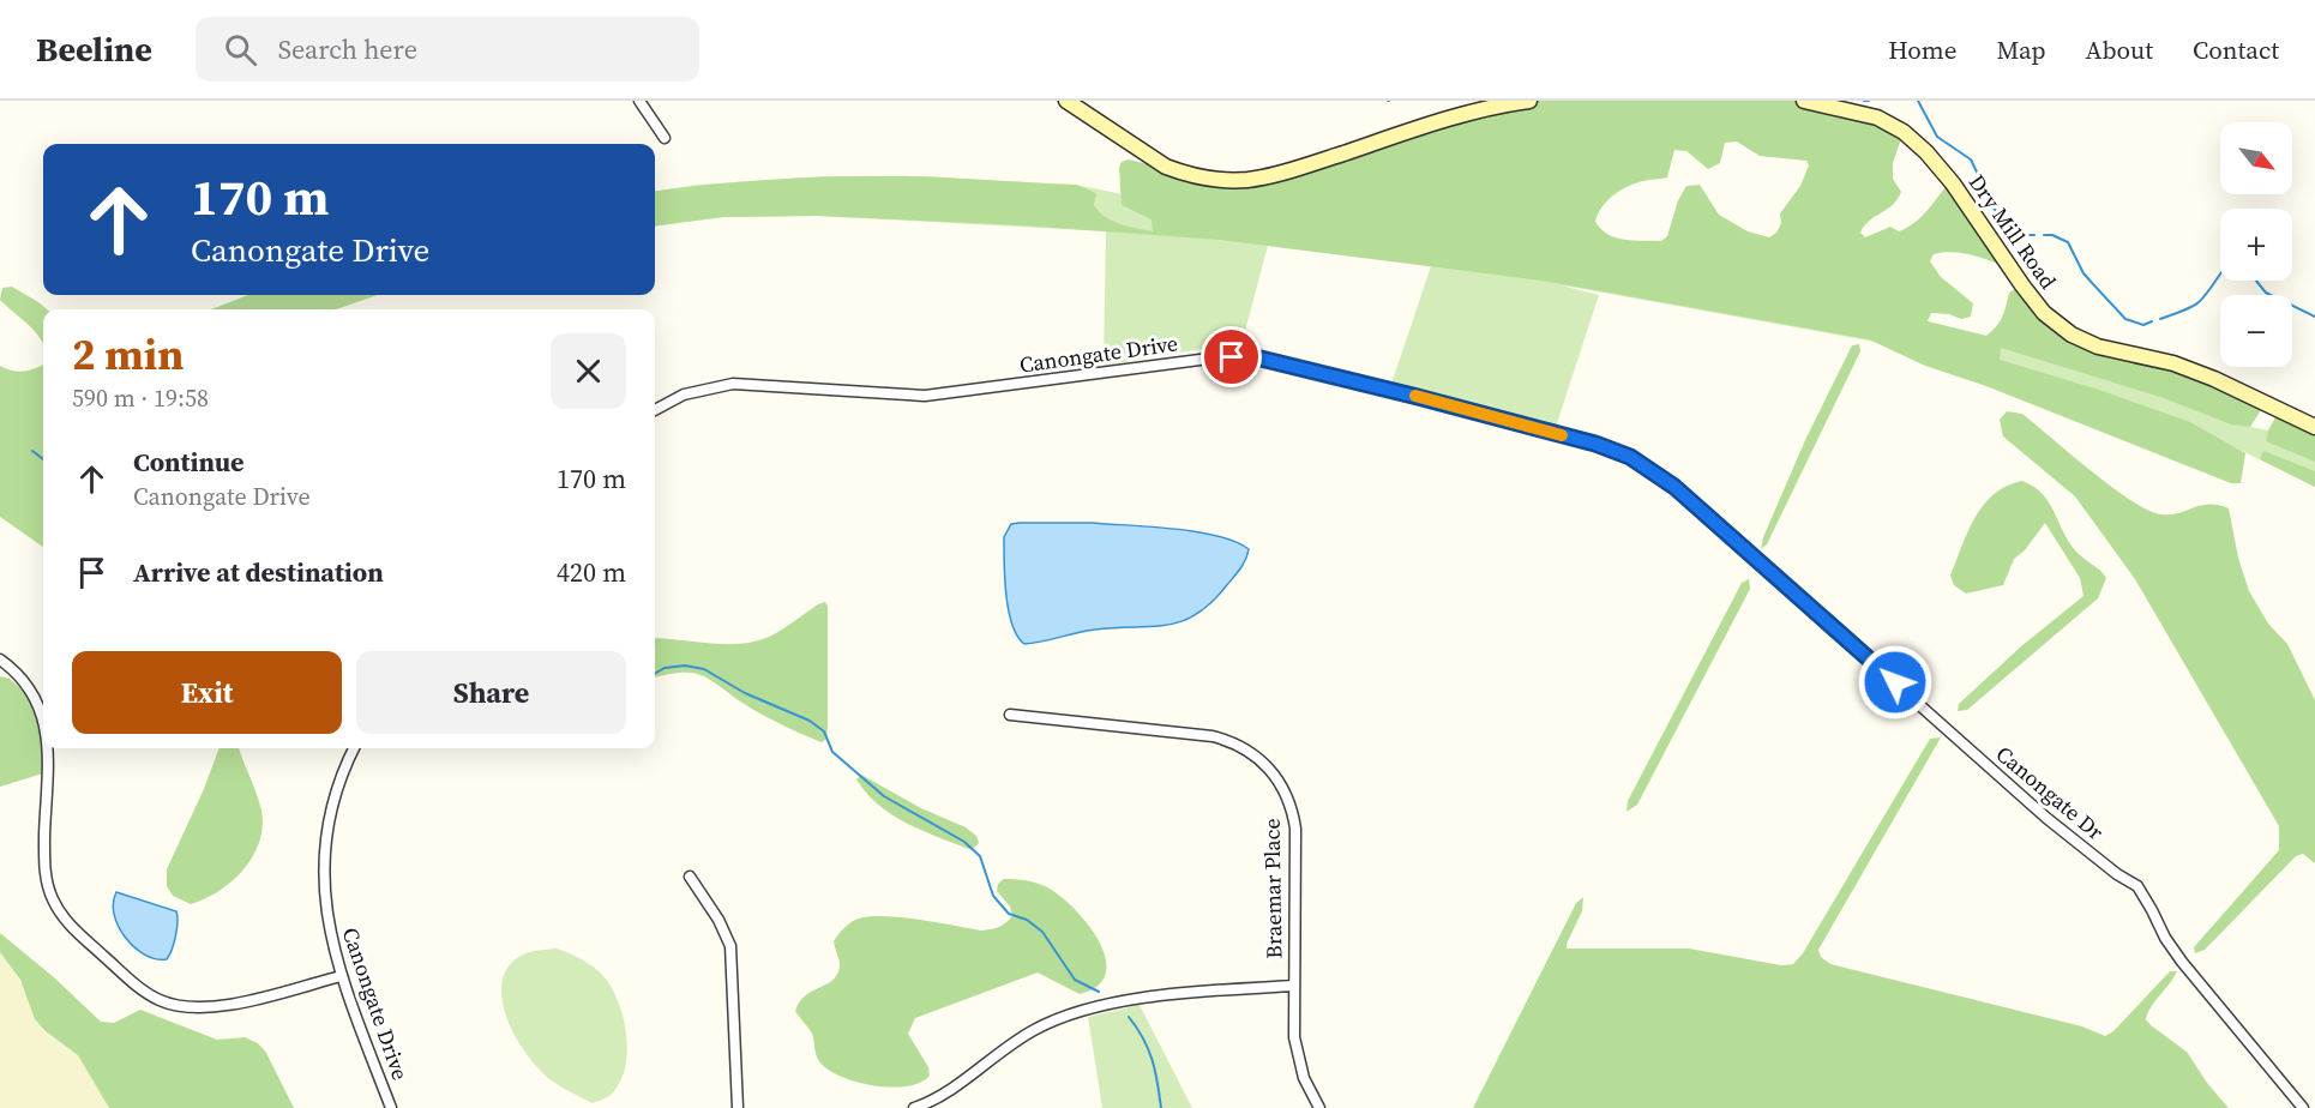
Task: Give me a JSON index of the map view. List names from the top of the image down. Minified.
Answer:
{"streets":{"street":["Dry Mill Road","Canongate Drive","Canongate Dr","Braemar Place"]},"crossings":[["Canongate Drive","Canongate Dr"]],"north":"bottom right","page":{"header":"Beeline","search":"Search here","nav":["Home","Map","About","Contact"],"map_buttons":["+","−"],"turn":["170 m","Canongate Drive"],"heading":["2 min","590 m · 19:58"],"list":[{"name":"Continue","note":"Canongate Drive","value":"170 m"},{"name":"Arrive at destination","value":"420 m"}],"buttons":["Exit","Share"]}}
